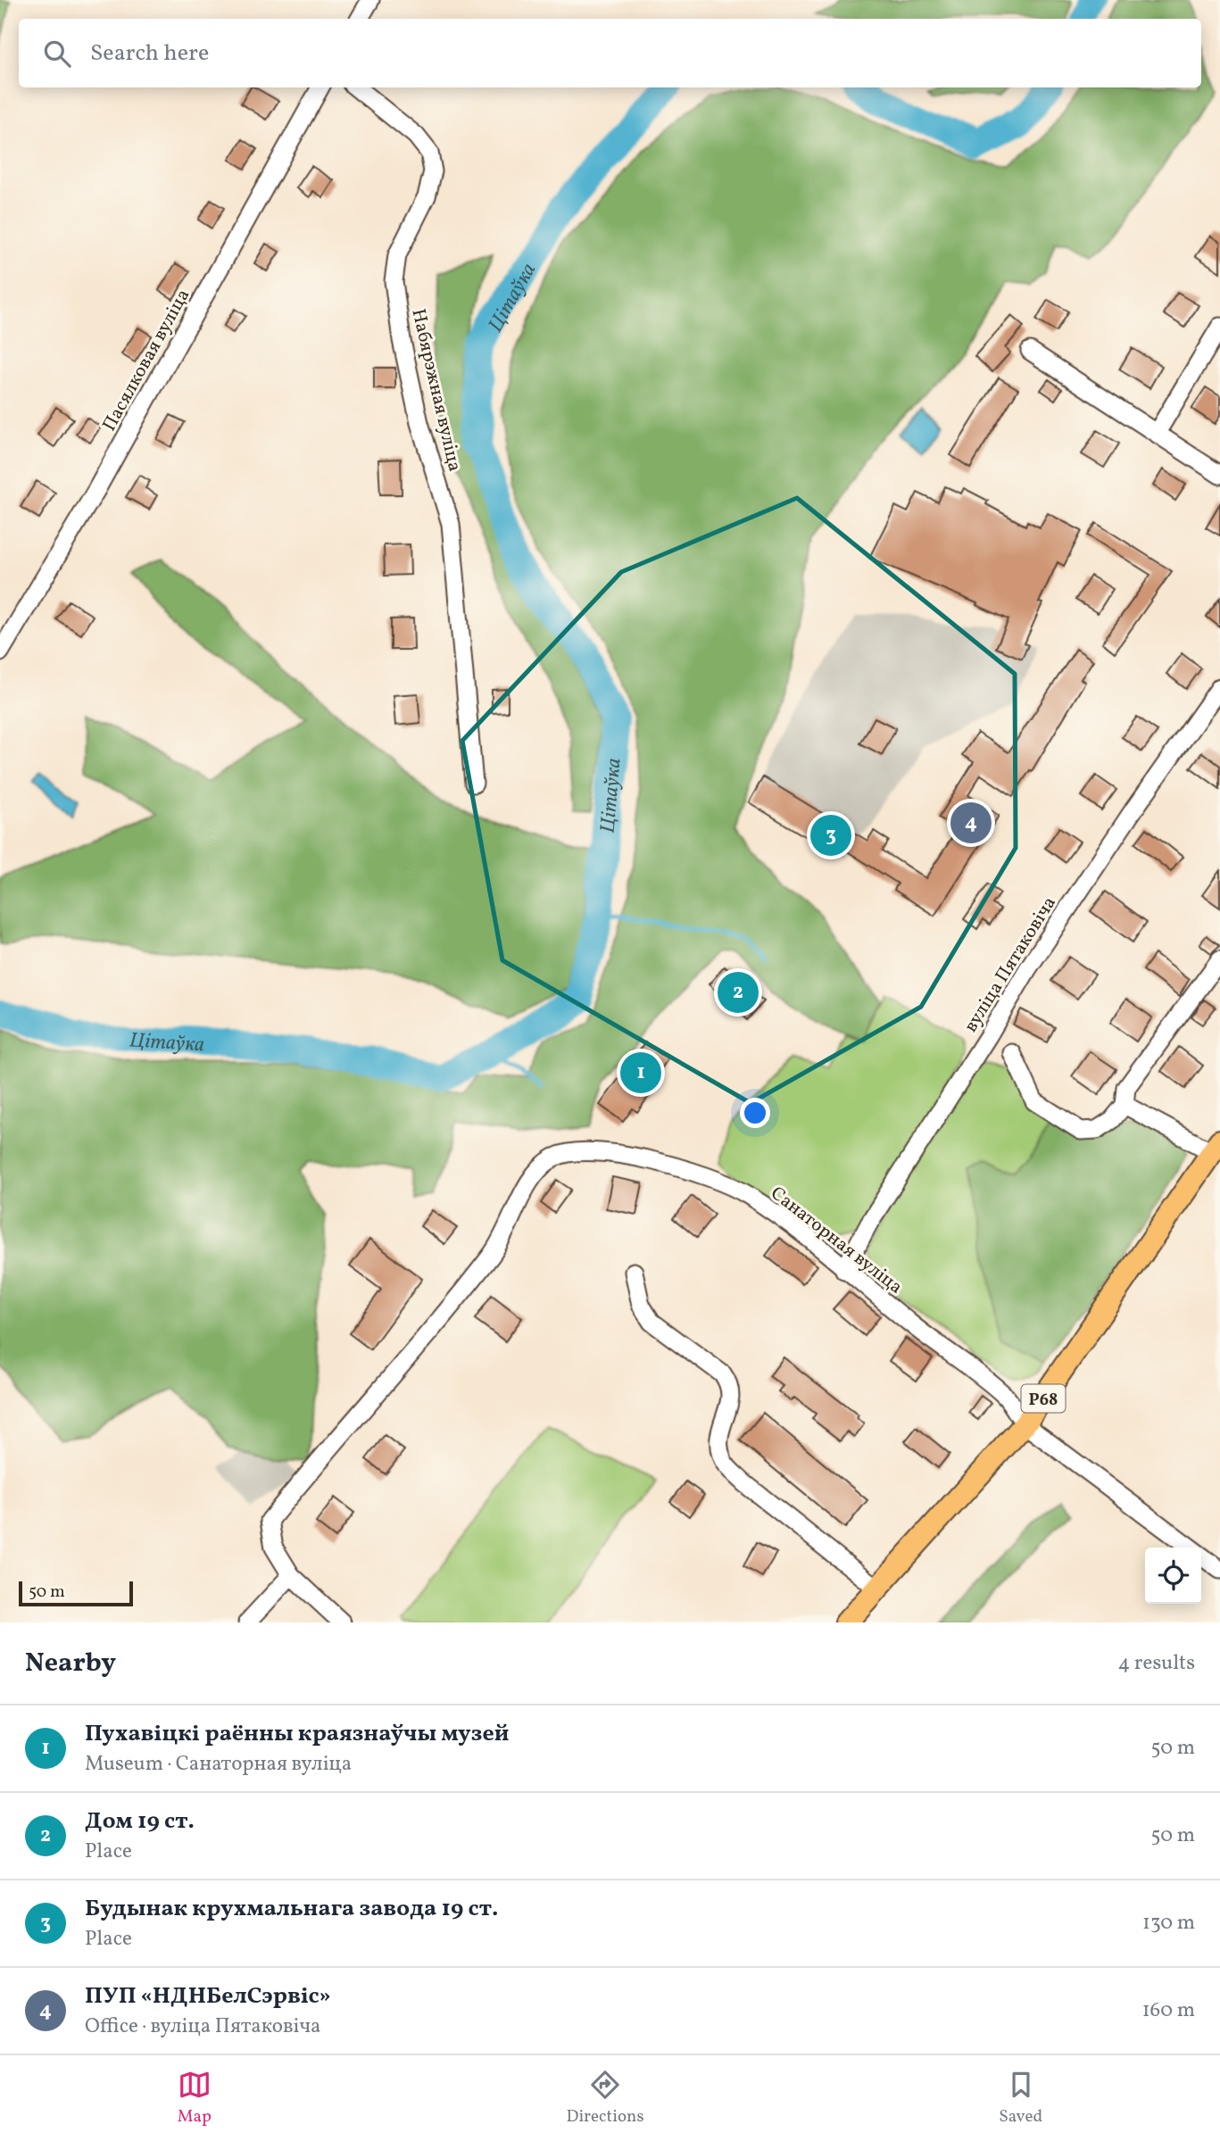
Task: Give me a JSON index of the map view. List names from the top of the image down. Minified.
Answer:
{"streets":{"main road":["Р68"],"street":["Пасялковая вуліца","Набярэжная вуліца","вуліца Пятаковіча","Санаторная вуліца"]},"crossings":[["вуліца Пятаковіча","Санаторная вуліца"],["Санаторная вуліца","Р68"]],"water":["Цітаўка"],"scale_bar":"50 m","page":{"search":"Search here","pins":["4","3","2","1"],"scale":"50 m","heading":["Nearby","4 results"],"list":[{"mark":"1","name":"Пухавіцкі раённы краязнаўчы музей","note":"Museum · Санаторная вуліца","value":"50 m"},{"mark":"2","name":"Дом 19 ст.","note":"Place","value":"50 m"},{"mark":"3","name":"Будынак крухмальнага завода 19 ст.","note":"Place","value":"130 m"},{"mark":"4","name":"ПУП «НДНБелСэрвіс»","note":"Office · вуліца Пятаковіча","value":"160 m"}],"nav":["Map","Directions","Saved"]}}
